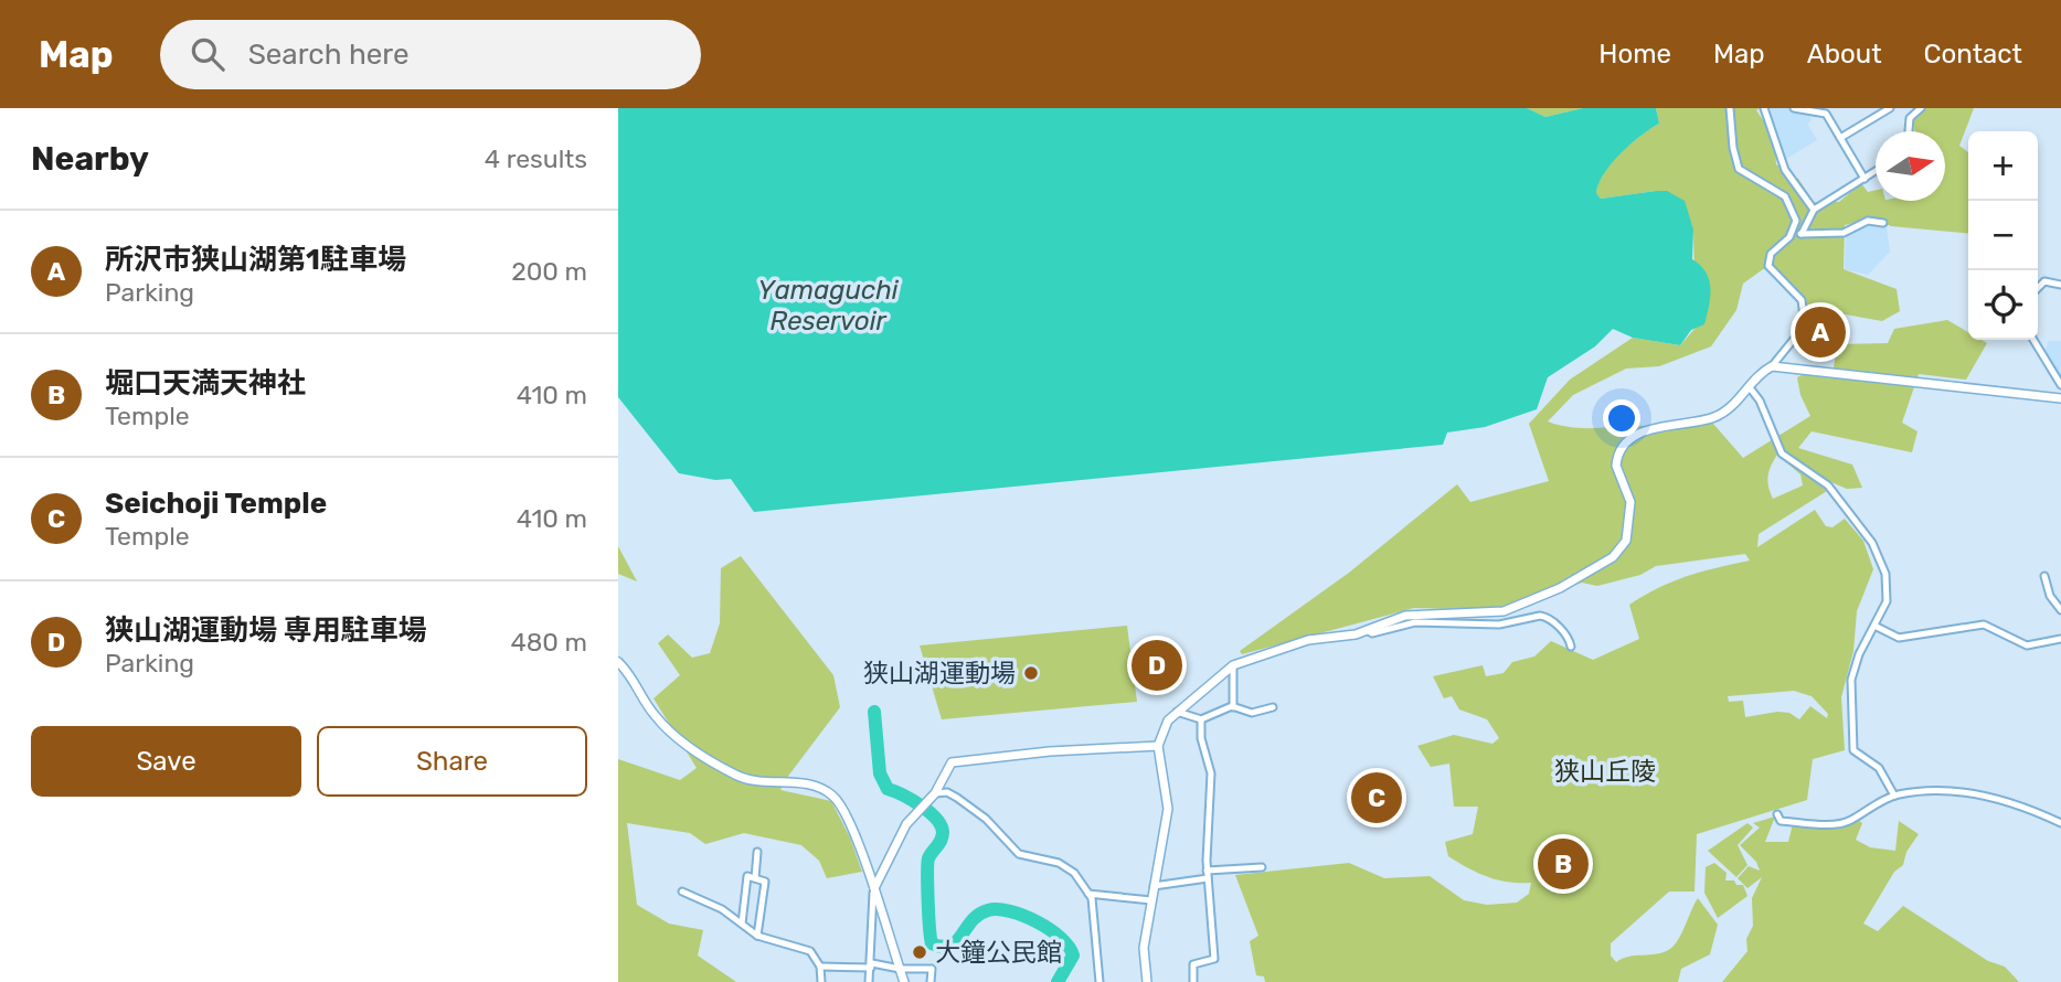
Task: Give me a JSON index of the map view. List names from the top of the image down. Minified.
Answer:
{"water":["Yamaguchi Reservoir"],"parks":["狭山丘陵"],"places":["狭山湖運動場","大鐘公民館"],"north":"right","page":{"header":"Map","search":"Search here","nav":["Home","Map","About","Contact"],"heading":["Nearby","4 results"],"map_buttons":["+","−"],"list":[{"mark":"A","name":"所沢市狭山湖第1駐車場","note":"Parking","value":"200 m"},{"mark":"B","name":"堀口天満天神社","note":"Temple","value":"410 m"},{"mark":"C","name":"Seichoji Temple","note":"Temple","value":"410 m"},{"mark":"D","name":"狭山湖運動場 専用駐車場","note":"Parking","value":"480 m"}],"pins":["A","D","C","B"],"buttons":["Save","Share"]}}
